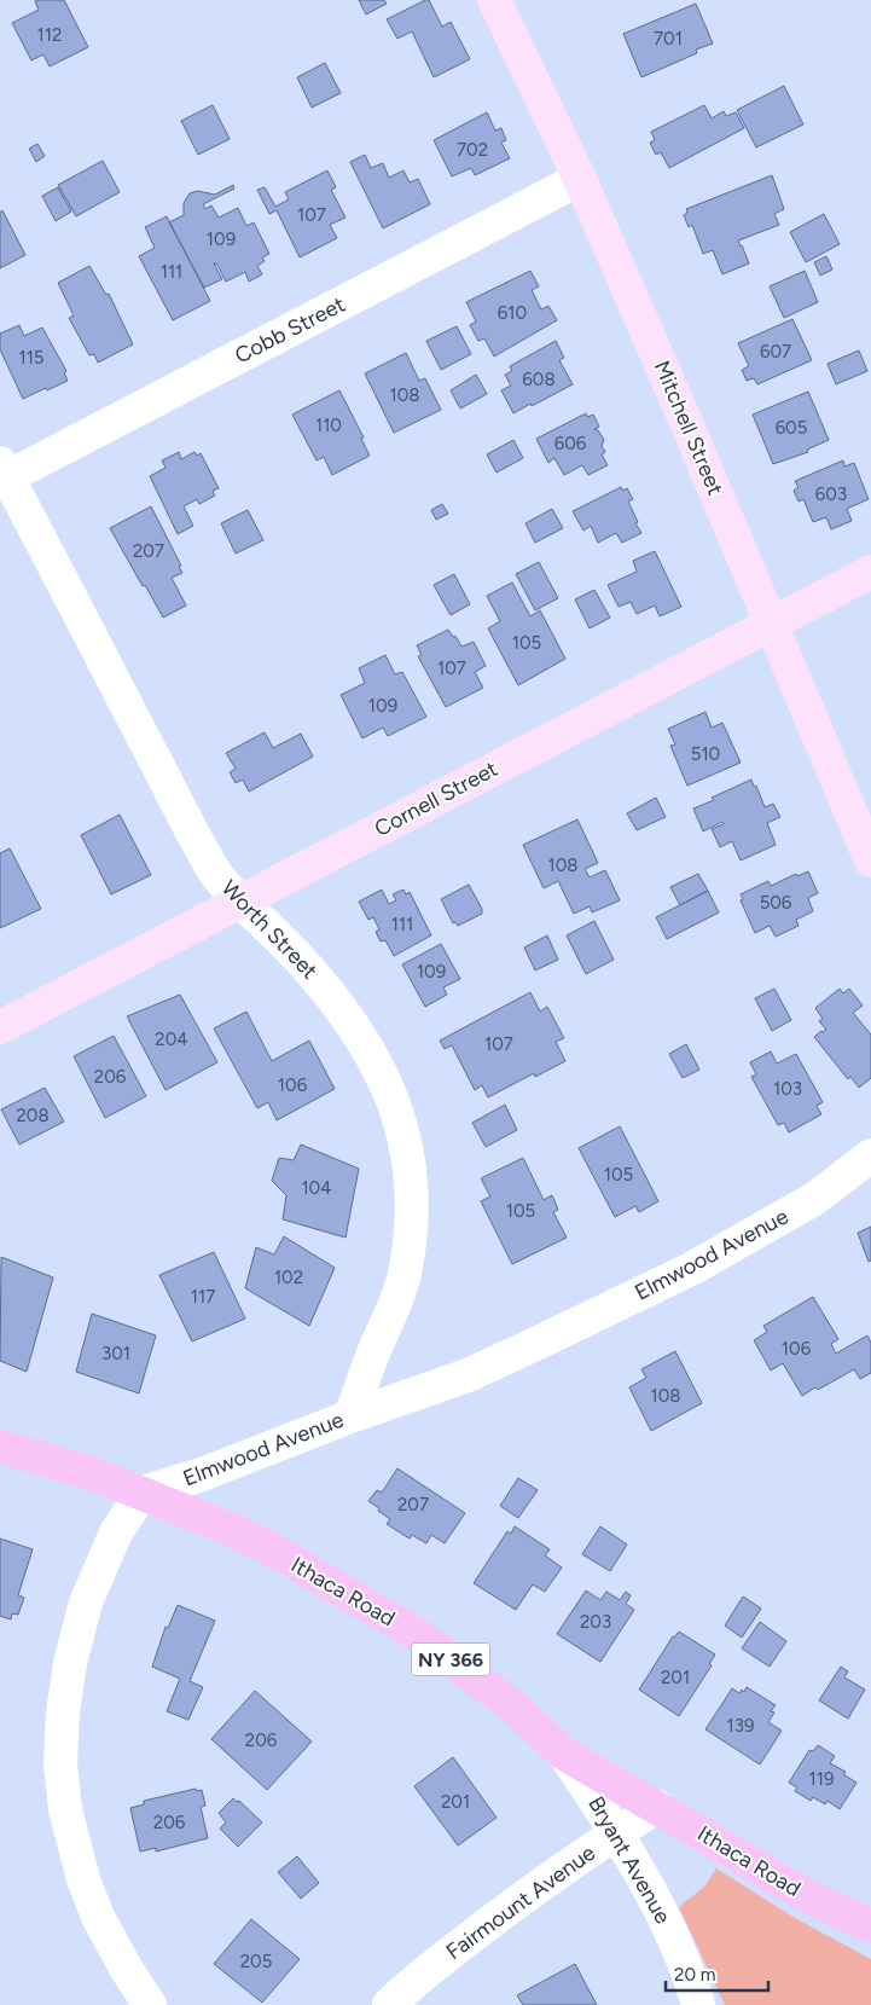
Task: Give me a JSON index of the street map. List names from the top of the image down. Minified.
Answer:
{"streets":{"main road":["Ithaca Road","NY 366"],"street":["Cobb Street","Mitchell Street","Cornell Street","Worth Street","Elmwood Avenue","Bryant Avenue","Fairmount Avenue"]},"crossings":[["Cobb Street","Mitchell Street"],["Cobb Street","Worth Street"],["Mitchell Street","Cornell Street"],["Cornell Street","Worth Street"],["Worth Street","Elmwood Avenue"],["Elmwood Avenue","Ithaca Road"],["Ithaca Road","Bryant Avenue"],["Ithaca Road","Fairmount Avenue"],["Bryant Avenue","Fairmount Avenue"]],"house_numbers":["112","701","702","107","109","111","610","607","115","608","108","110","605","606","603","207","105","107","109","510","108","506","111","109","204","107","206","106","103","208","105","104","105","102","117","106","301","108","207","203","201","139","206","119","201","206","205"],"scale_bar":"20 m"}
